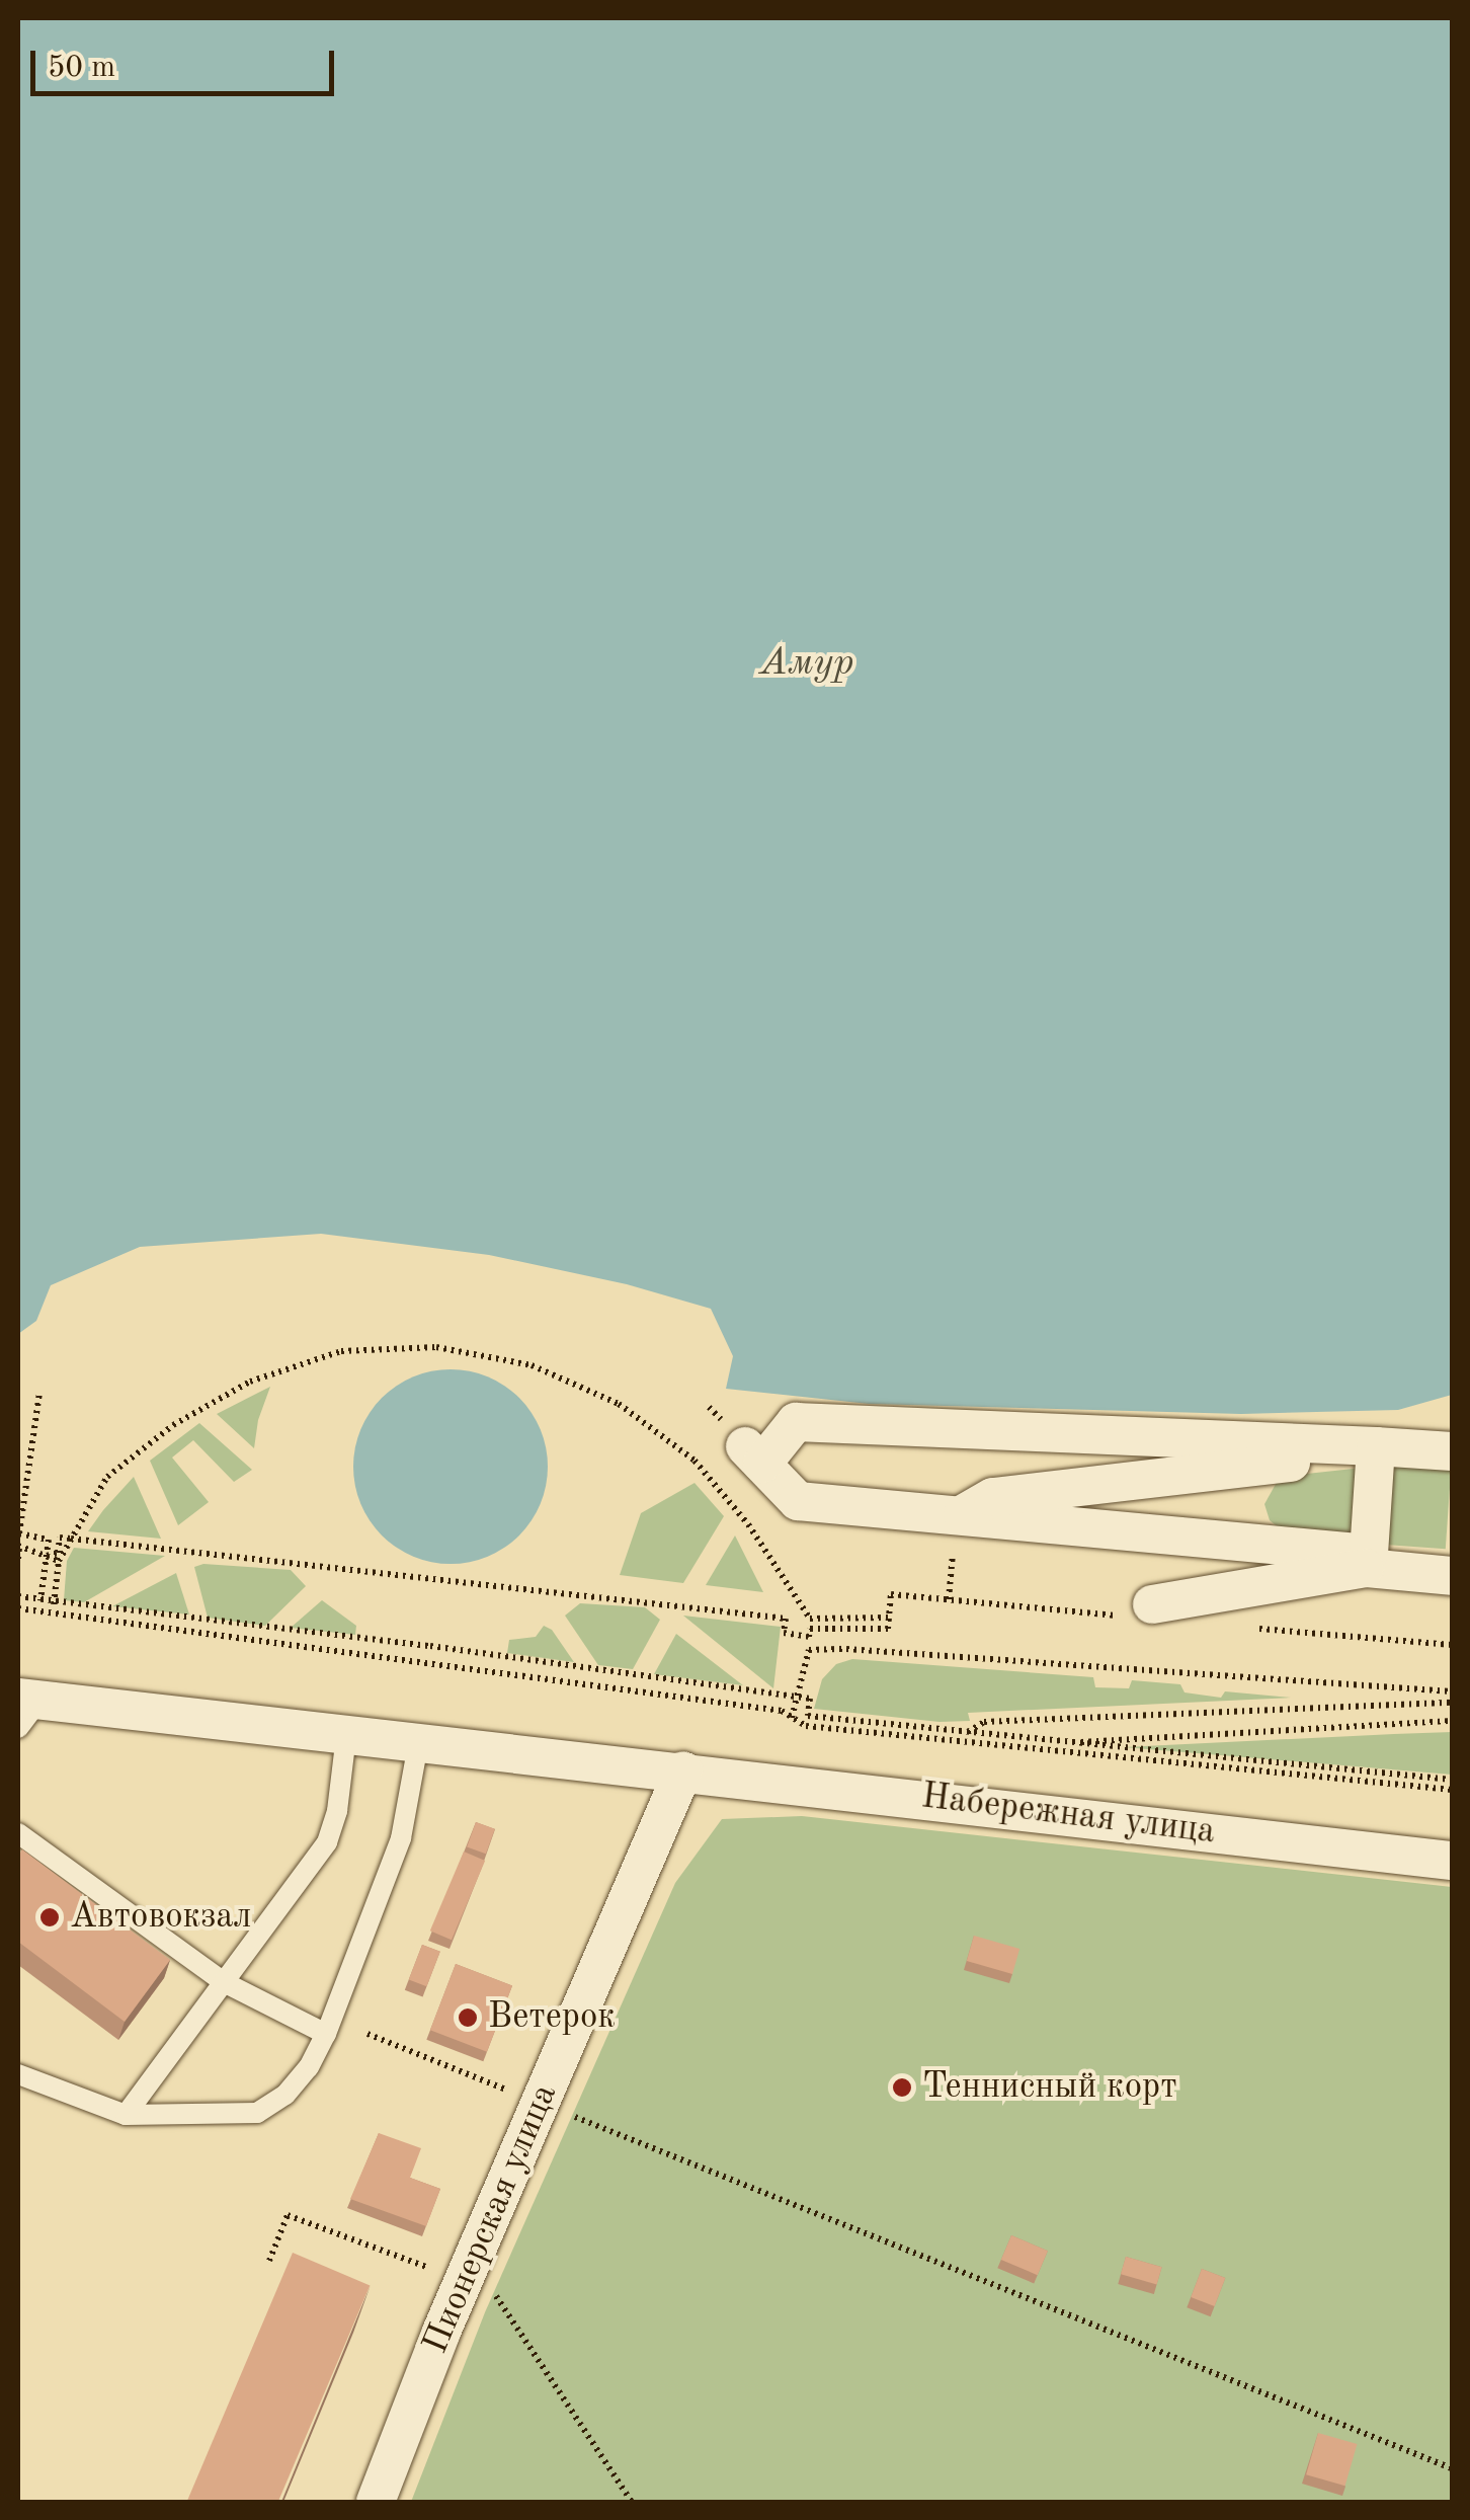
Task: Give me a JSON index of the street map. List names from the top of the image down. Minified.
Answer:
{"streets":{"street":["Набережная улица","Пионерская улица"]},"crossings":[["Набережная улица","Пионерская улица"]],"water":["Амур"],"places":["Автовокзал","Ветерок","Теннисный корт"],"scale_bar":"50 m"}
